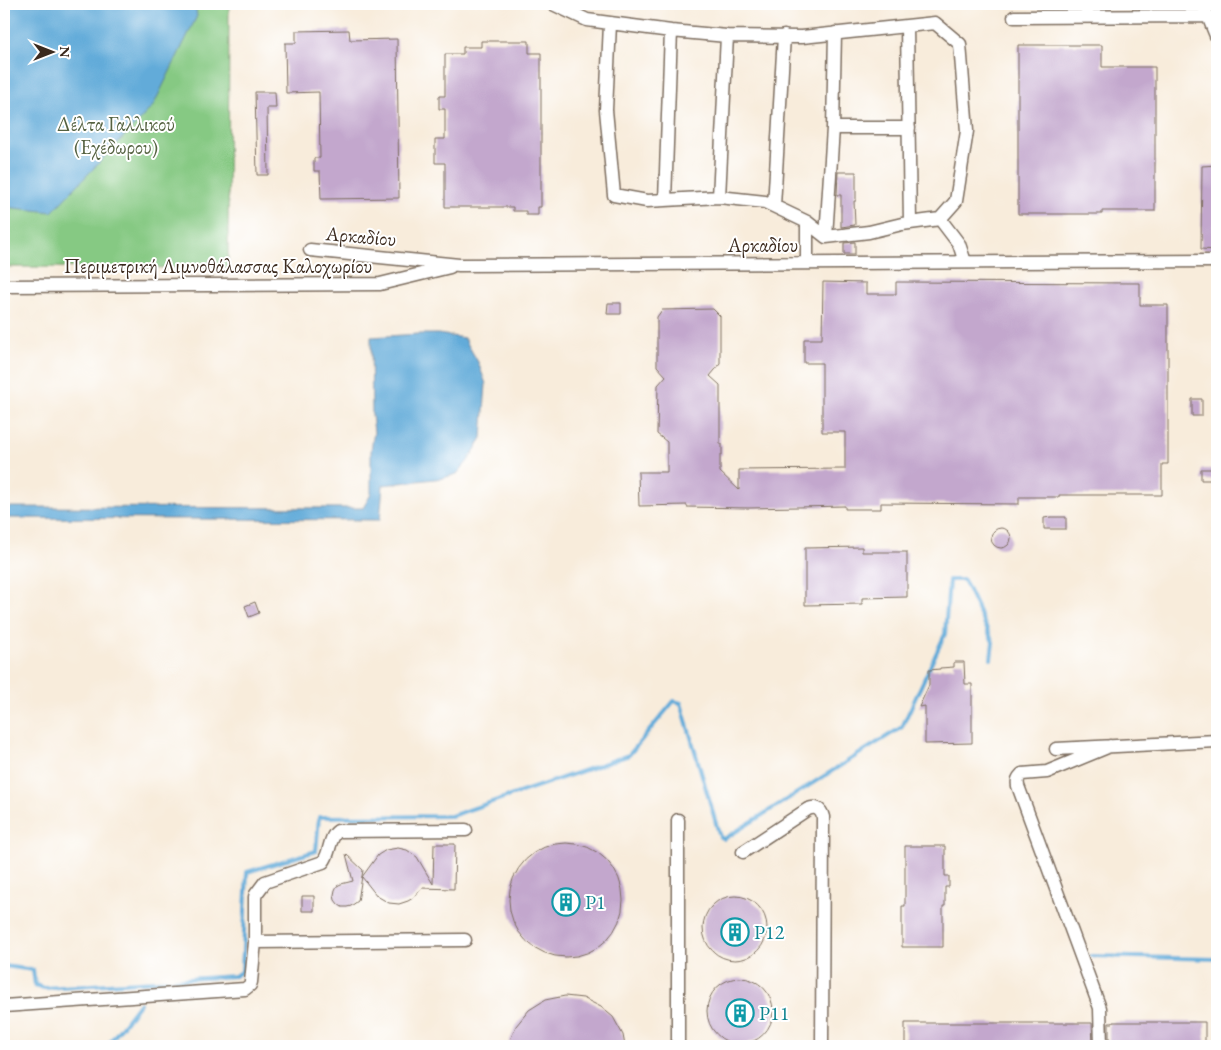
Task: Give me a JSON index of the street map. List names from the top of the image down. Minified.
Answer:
{"streets":{"street":["Αρκαδίου","Περιμετρική Λιμνοθάλασσας Καλοχωρίου"]},"crossings":[["Αρκαδίου","Περιμετρική Λιμνοθάλασσας Καλοχωρίου"]],"parks":["Δέλτα Γαλλικού (Εχέδωρου)"],"places":{"building":["P1","P12","P11"]},"north":"right"}
